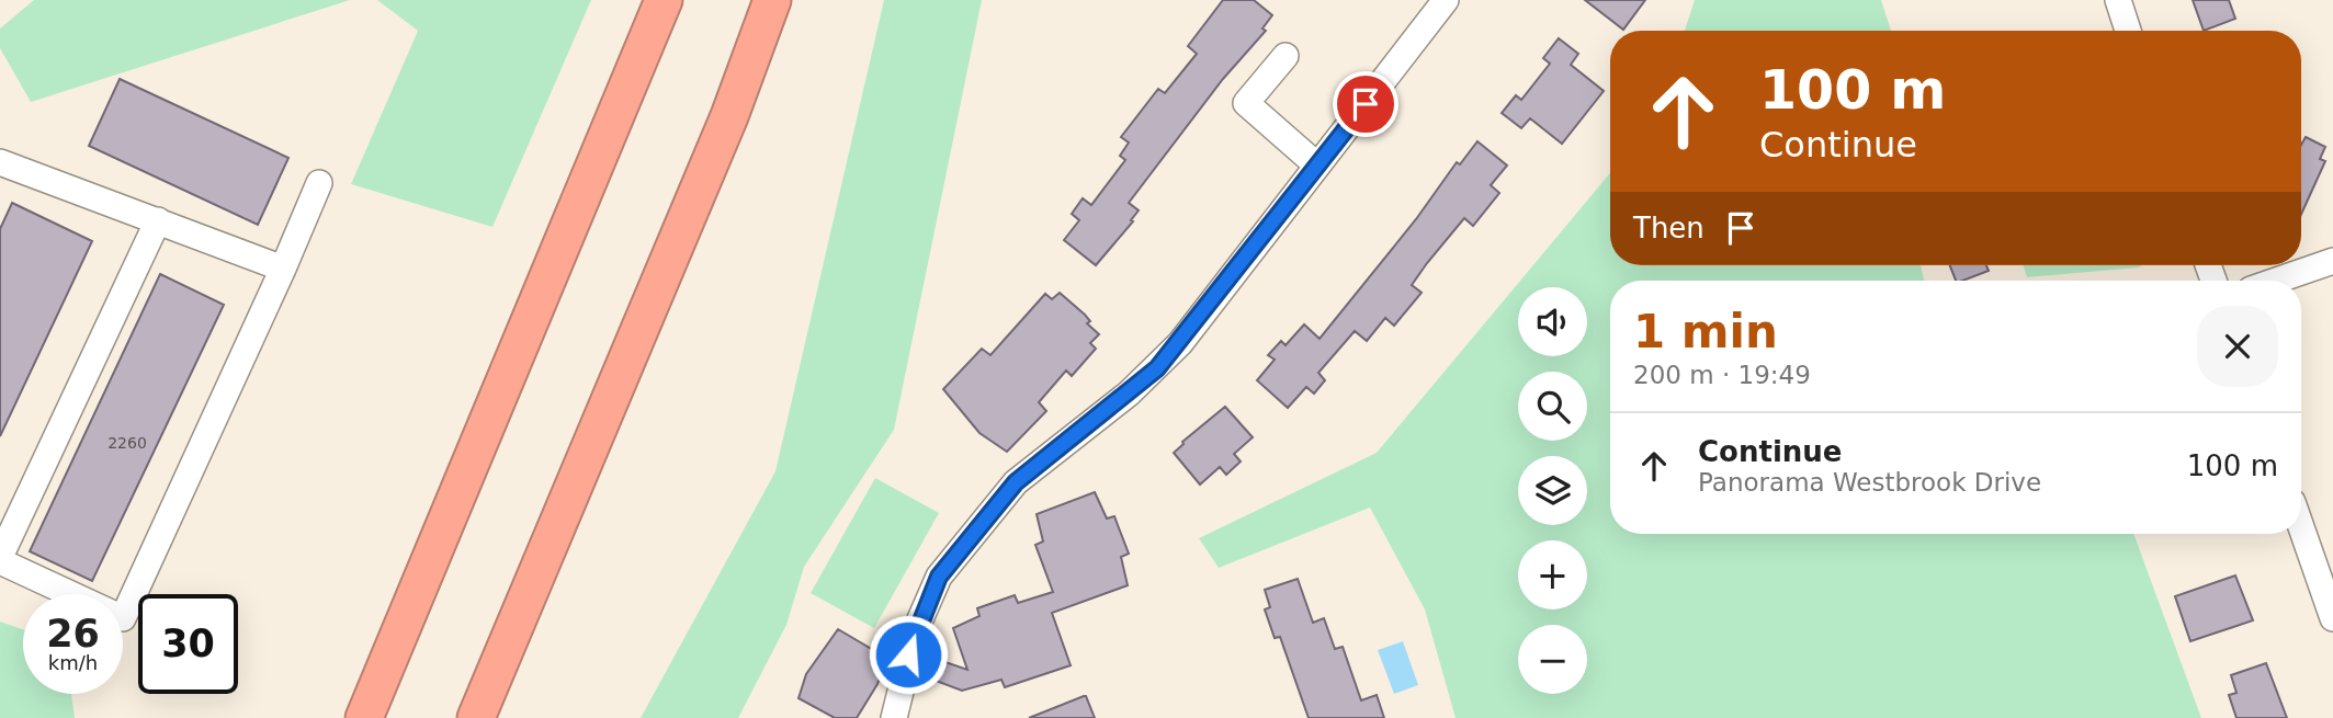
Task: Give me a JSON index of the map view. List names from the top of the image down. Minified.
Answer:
{"house_numbers":["2260"],"page":{"turn":["100 m","Continue"],"then":"Then","heading":["1 min","200 m · 19:49"],"map_buttons":["+","−"],"list":[{"name":"Continue","note":"Panorama Westbrook Drive","value":"100 m"}],"speed":"26 km/h","limit":"30"}}
